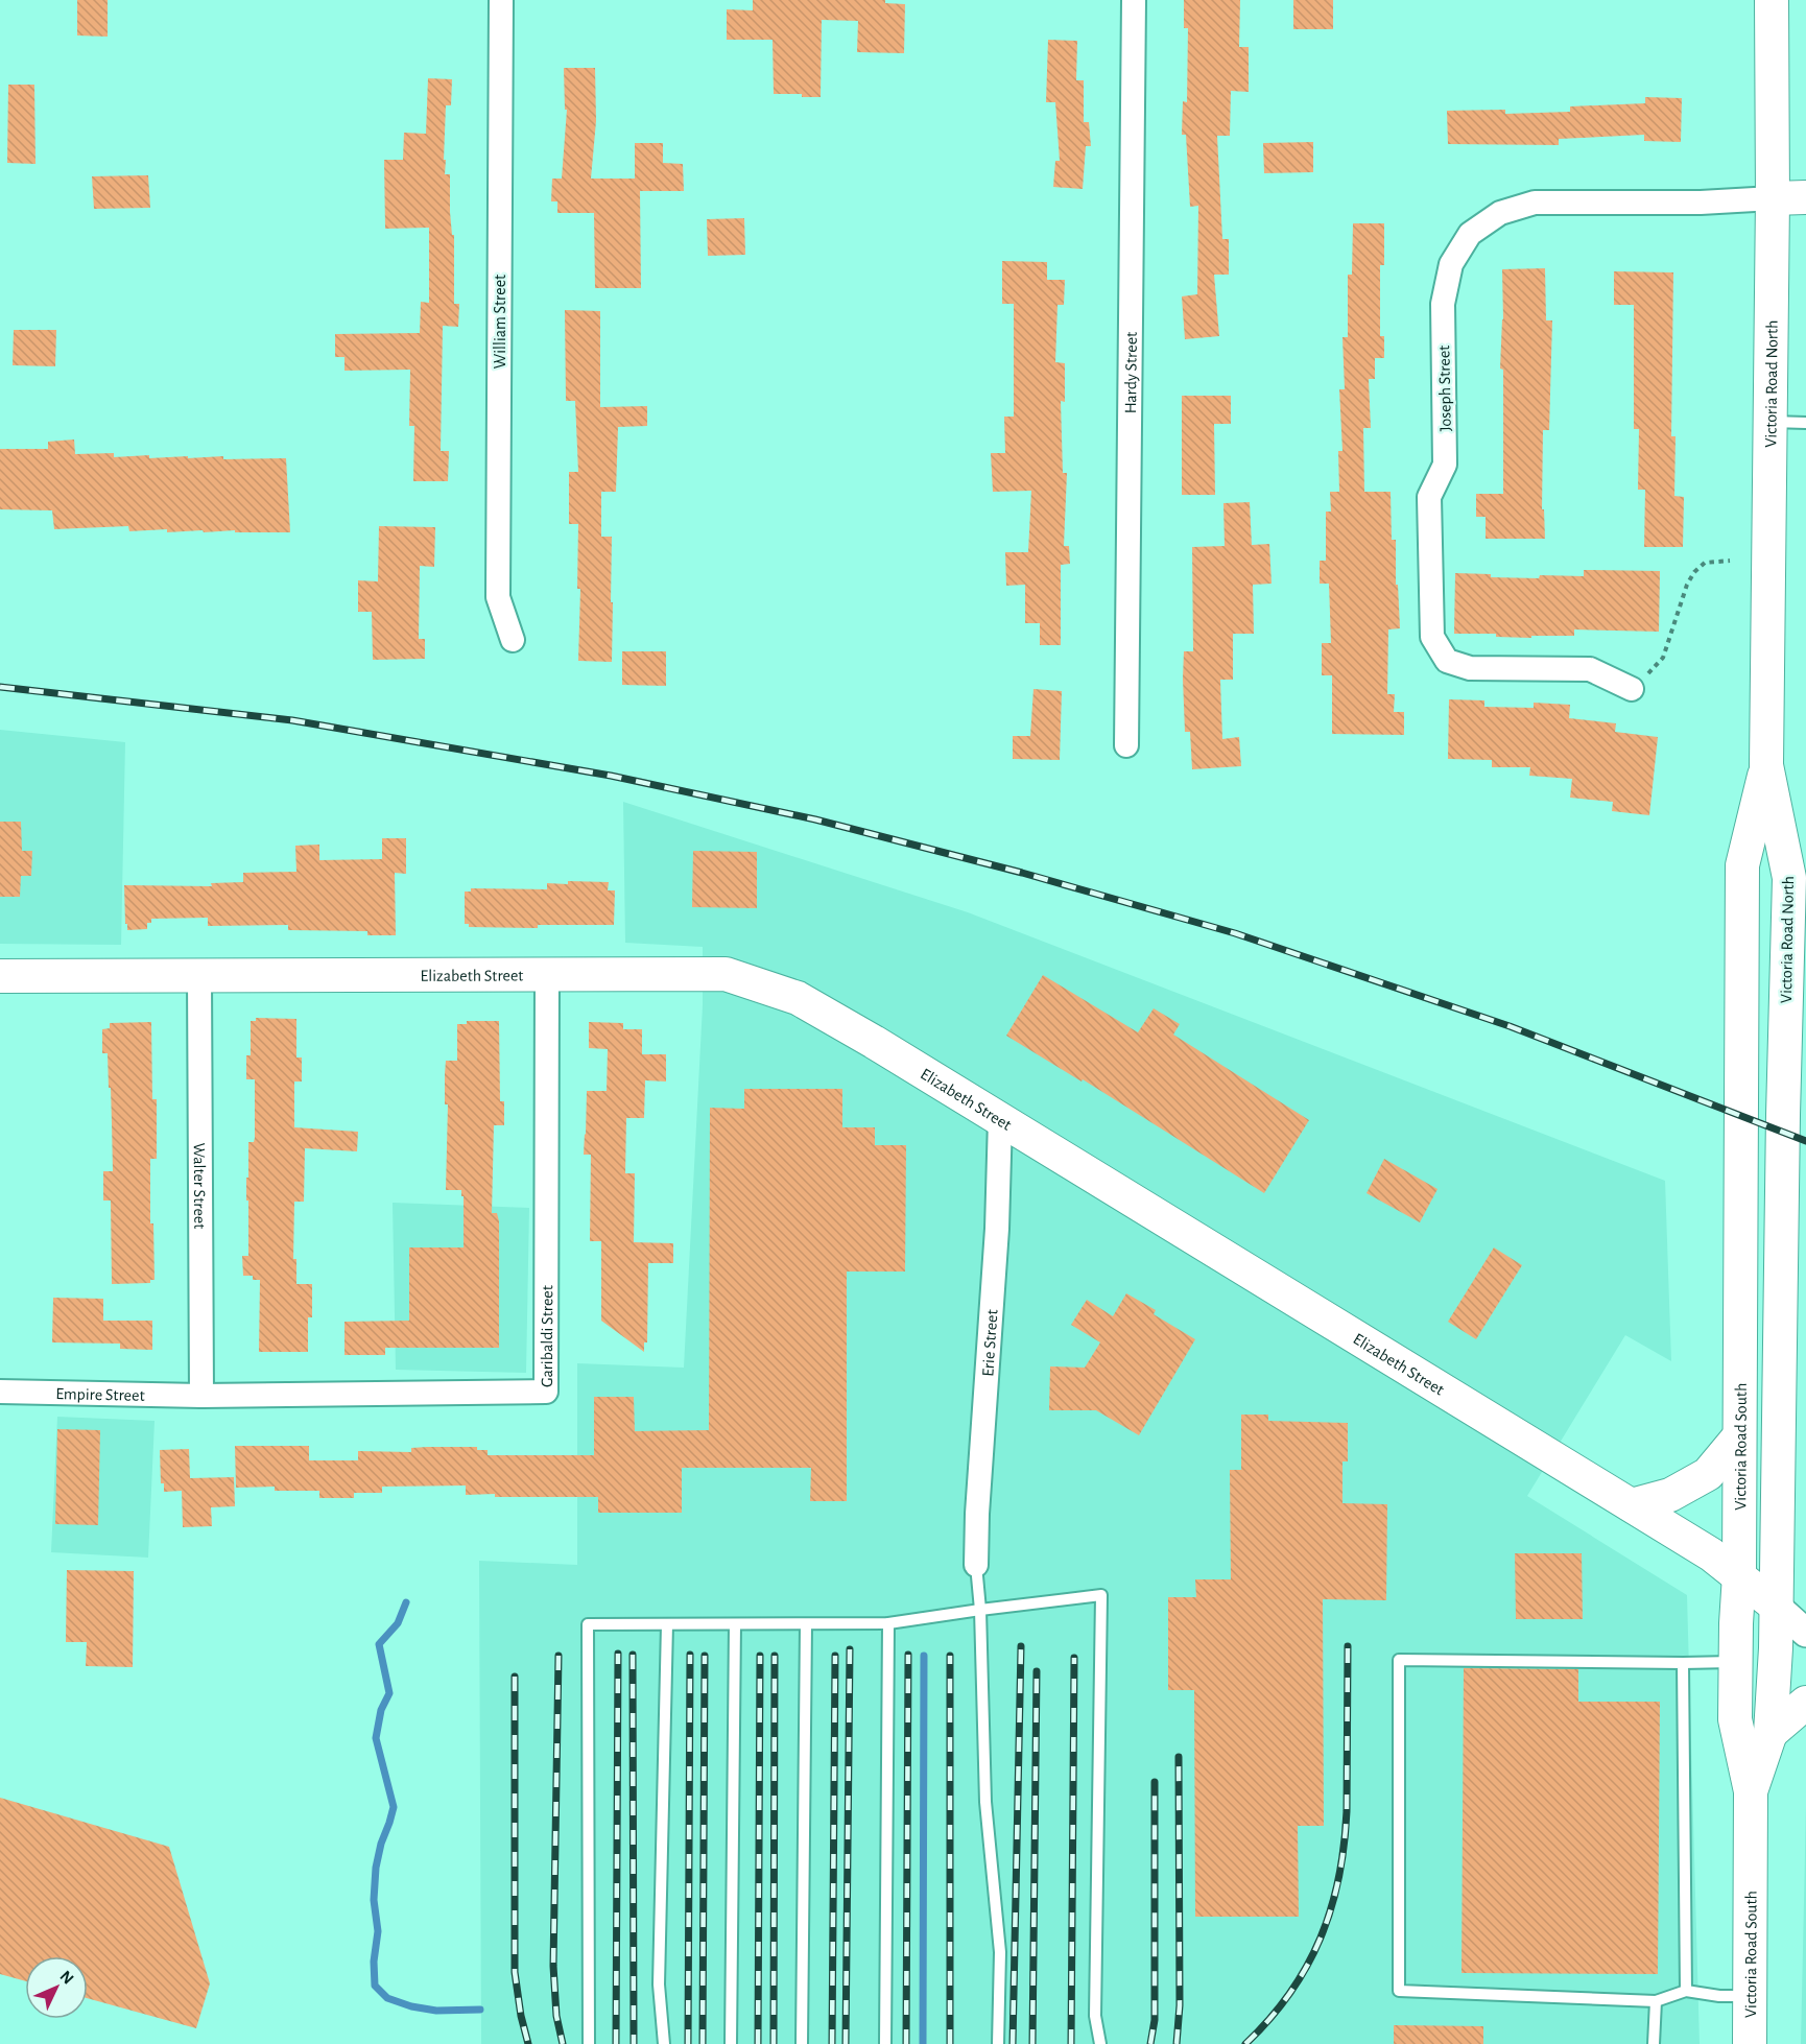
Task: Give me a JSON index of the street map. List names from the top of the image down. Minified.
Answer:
{"streets":{"main road":["Victoria Road North","Elizabeth Street","Victoria Road South"],"street":["William Street","Hardy Street","Joseph Street","Walter Street","Garibaldi Street","Erie Street","Empire Street"]},"crossings":[["Victoria Road North","Joseph Street"],["Victoria Road North","Victoria Road South"],["Elizabeth Street","Walter Street"],["Elizabeth Street","Garibaldi Street"],["Elizabeth Street","Erie Street"],["Elizabeth Street","Victoria Road South"],["Walter Street","Garibaldi Street"],["Walter Street","Empire Street"],["Garibaldi Street","Empire Street"]],"north":"top right"}
